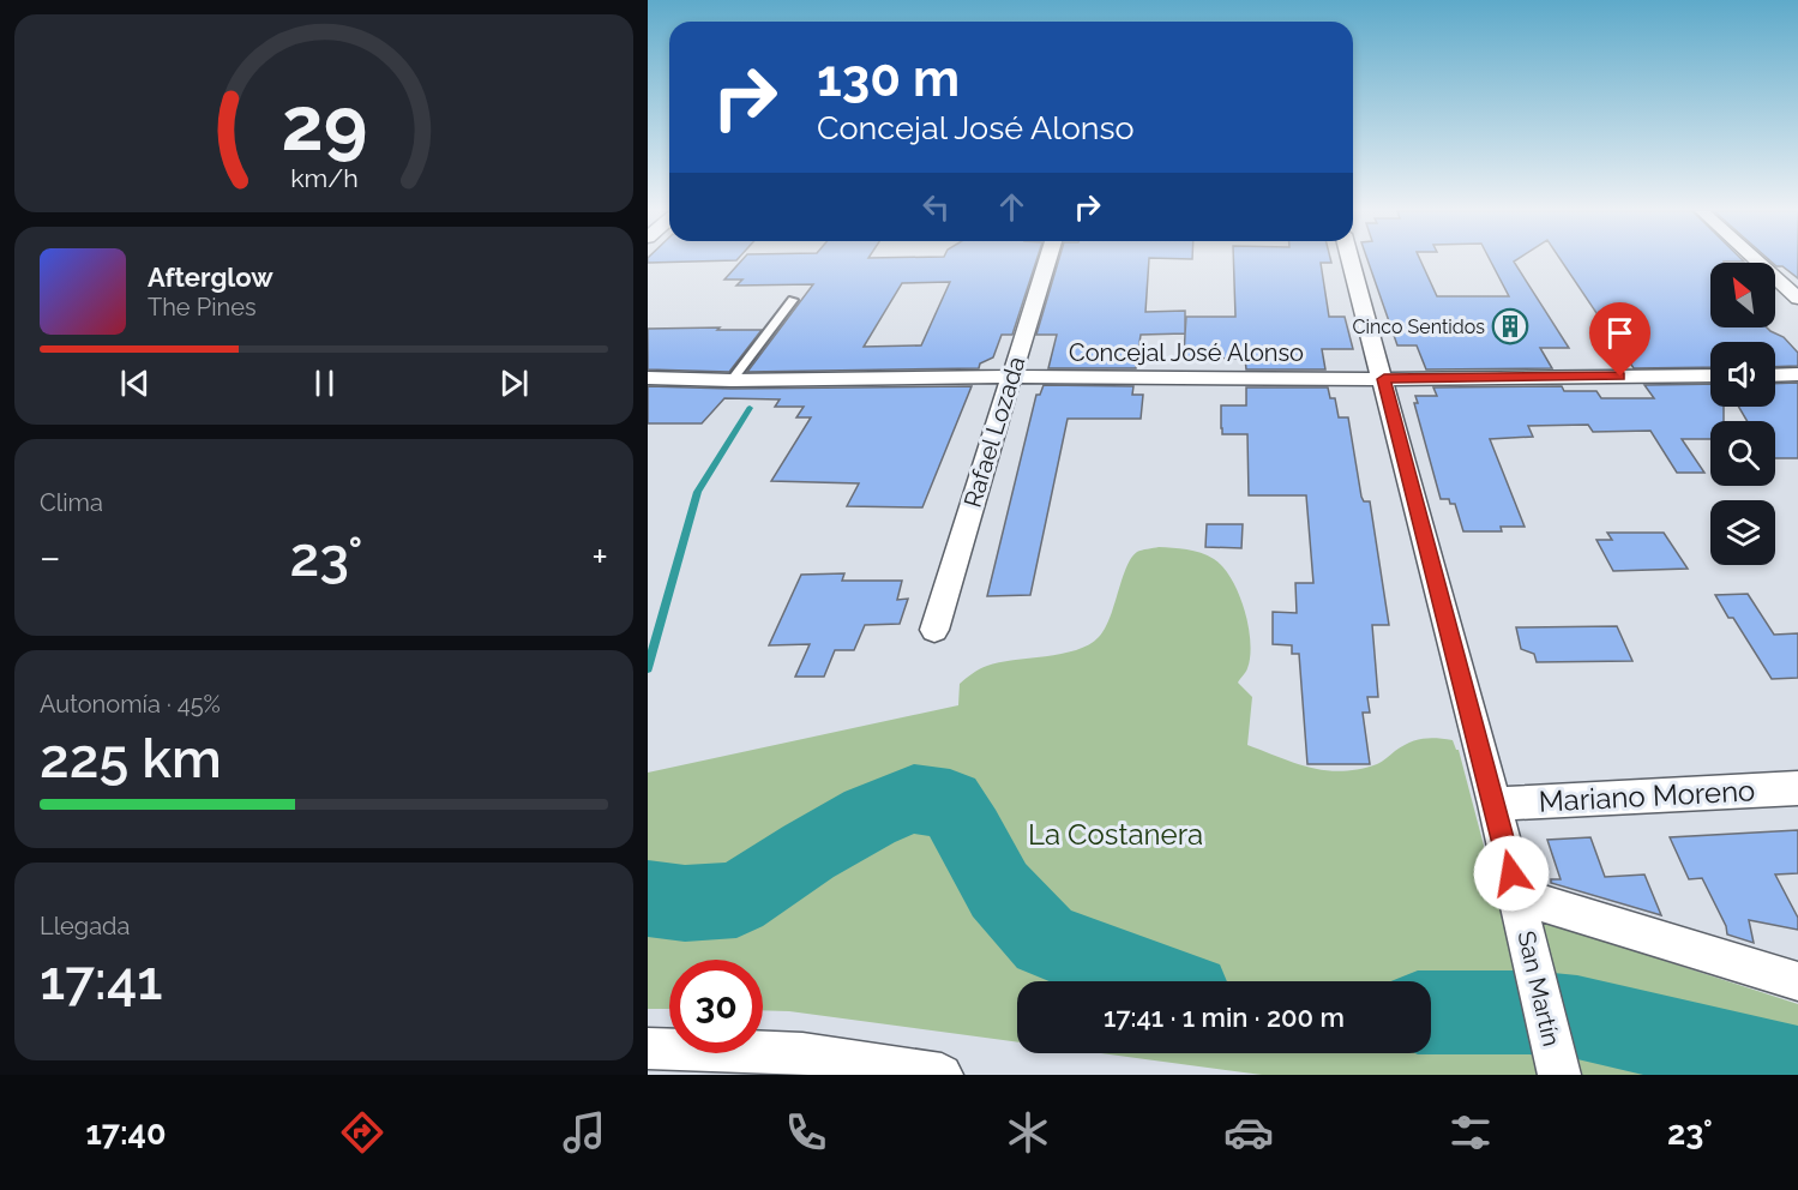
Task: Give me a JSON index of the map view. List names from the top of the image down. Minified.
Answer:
{"streets":{"street":["Concejal José Alonso","Rafael Lozada","Mariano Moreno","San Martín"]},"crossings":[["Concejal José Alonso","Rafael Lozada"],["Concejal José Alonso","San Martín"],["Mariano Moreno","San Martín"]],"parks":["La Costanera"],"places":{"building":["Cinco Sentidos"]},"north":"top left","page":{"turn":["130 m","Concejal José Alonso"],"song":["Afterglow","The Pines"],"tile":["Clima",["Autonomía · 45%","225 km"],["Llegada","17:41"]],"heat":["−","23°","+"],"limit":"30","trip":"17:41 · 1 min · 200 m","tabs":["17:40","23°"],"gauge":["29","km/h"]}}
